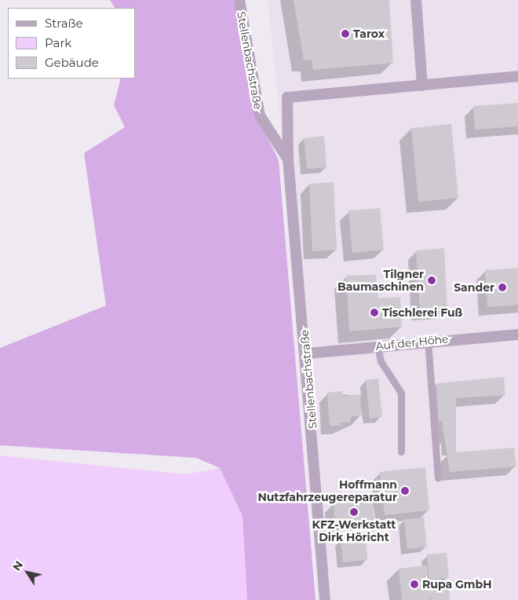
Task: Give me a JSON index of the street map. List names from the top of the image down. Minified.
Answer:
{"streets":{"street":["Stellenbachstraße","Auf der Höhe"]},"crossings":[["Stellenbachstraße","Auf der Höhe"]],"places":["Tarox","Tilgner Baumaschinen","Sander","Tischlerei Fuß","Hoffmann Nutzfahrzeugereparatur","KFZ-Werkstatt Dirk Höricht","Rupa GmbH"],"legend":["Straße","Park","Gebäude"],"north":"top left"}
